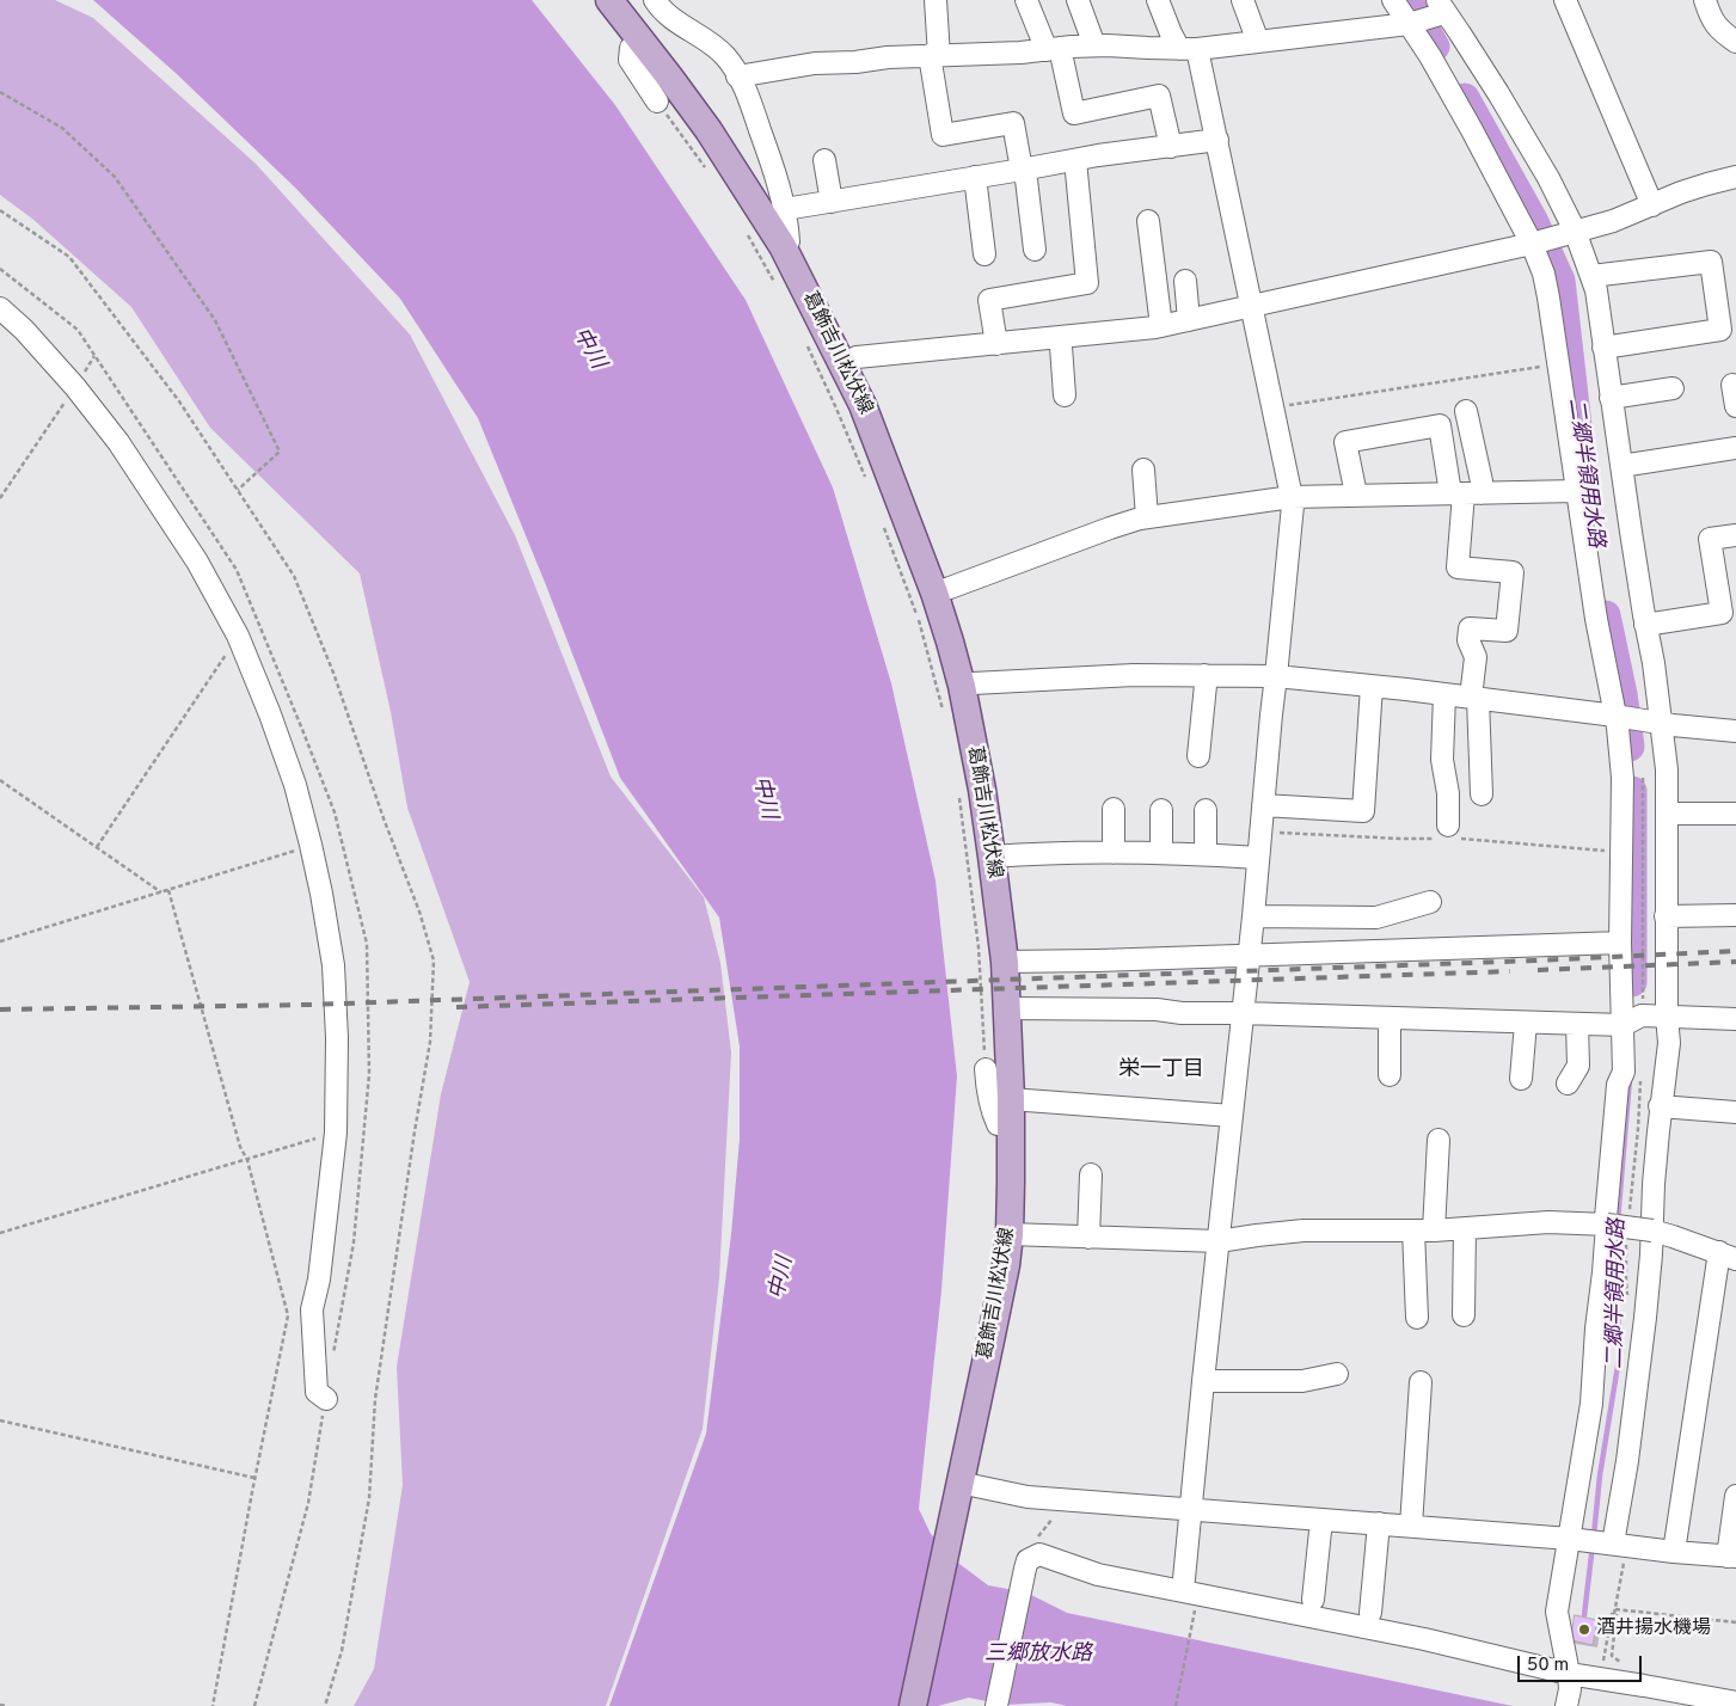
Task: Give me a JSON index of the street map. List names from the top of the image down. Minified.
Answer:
{"streets":{"main road":["葛飾吉川松伏線"]},"districts":["栄一丁目"],"water":["中川","二郷半領用水路","三郷放水路"],"places":["酒井揚水機場"],"scale_bar":"50 m"}
